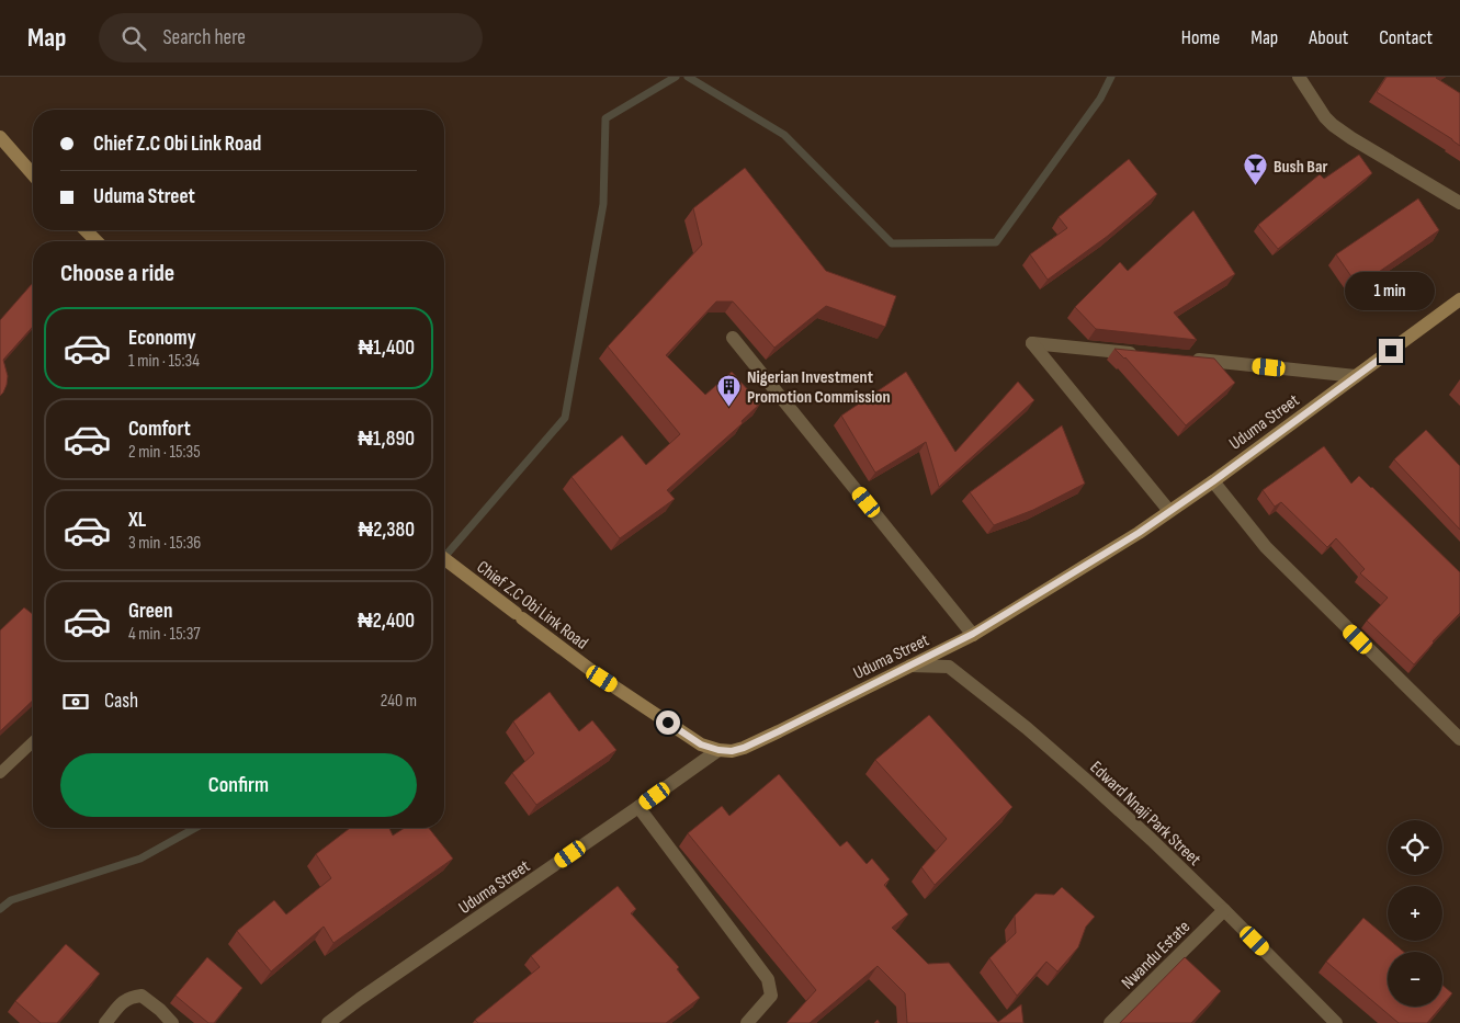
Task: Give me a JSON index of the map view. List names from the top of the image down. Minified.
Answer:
{"streets":{"street":["Uduma Street","Chief Z.C Obi Link Road","Edward Nnaji Park Street","Nwandu Estate"]},"crossings":[["Uduma Street","Chief Z.C Obi Link Road"],["Uduma Street","Edward Nnaji Park Street"],["Edward Nnaji Park Street","Nwandu Estate"]],"places":{"bar":["Bush Bar"],"building":["Nigerian Investment Promotion Commission"]},"page":{"header":"Map","search":"Search here","nav":["Home","Map","About","Contact"],"banner":["Chief Z.C Obi Link Road","Uduma Street"],"heading":"Choose a ride","bubble":"1 min","list":[{"name":"Economy","note":"1 min · 15:34","value":"₦1,400"},{"name":"Comfort","note":"2 min · 15:35","value":"₦1,890"},{"name":"XL","note":"3 min · 15:36","value":"₦2,380"},{"name":"Green","note":"4 min · 15:37","value":"₦2,400"}],"pay":["Cash","240 m"],"buttons":"Confirm","map_buttons":["+","−"]}}
